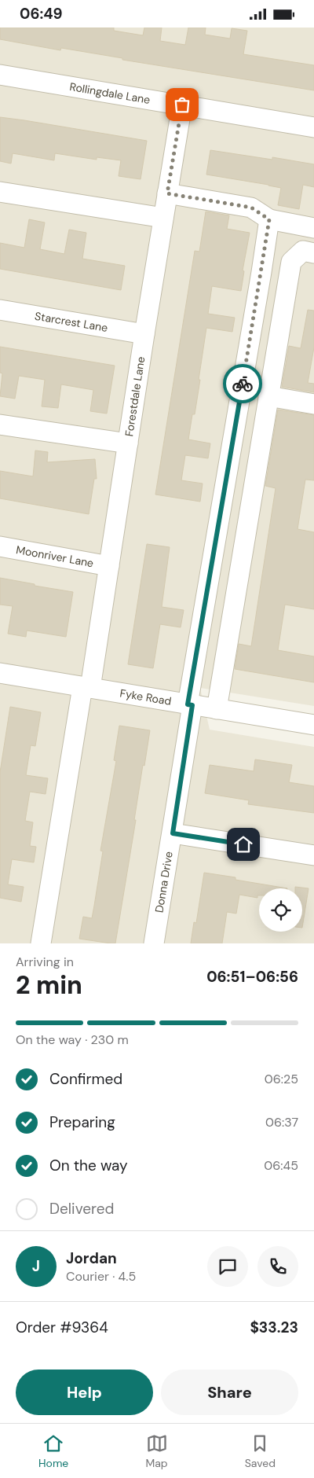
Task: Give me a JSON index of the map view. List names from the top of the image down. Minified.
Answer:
{"streets":{"street":["Rollingdale Lane","Starcrest Lane","Forestdale Lane","Moonriver Lane","Fyke Road","Donna Drive"]},"crossings":[["Rollingdale Lane","Forestdale Lane"],["Starcrest Lane","Forestdale Lane"],["Forestdale Lane","Moonriver Lane"],["Forestdale Lane","Fyke Road"],["Fyke Road","Donna Drive"]],"page":{"status":"06:49","heading":["2 min","Arriving in","06:51–06:56"],"panel":["Jordan","Courier · 4.5","Order #9364","$33.23"],"bar":"On the way · 230 m","list":[["Confirmed","06:25"],["Preparing","06:37"],["On the way","06:45"],"Delivered"],"round":"J","buttons":["Help","Share"],"tabs":["Home","Map","Saved"]}}
